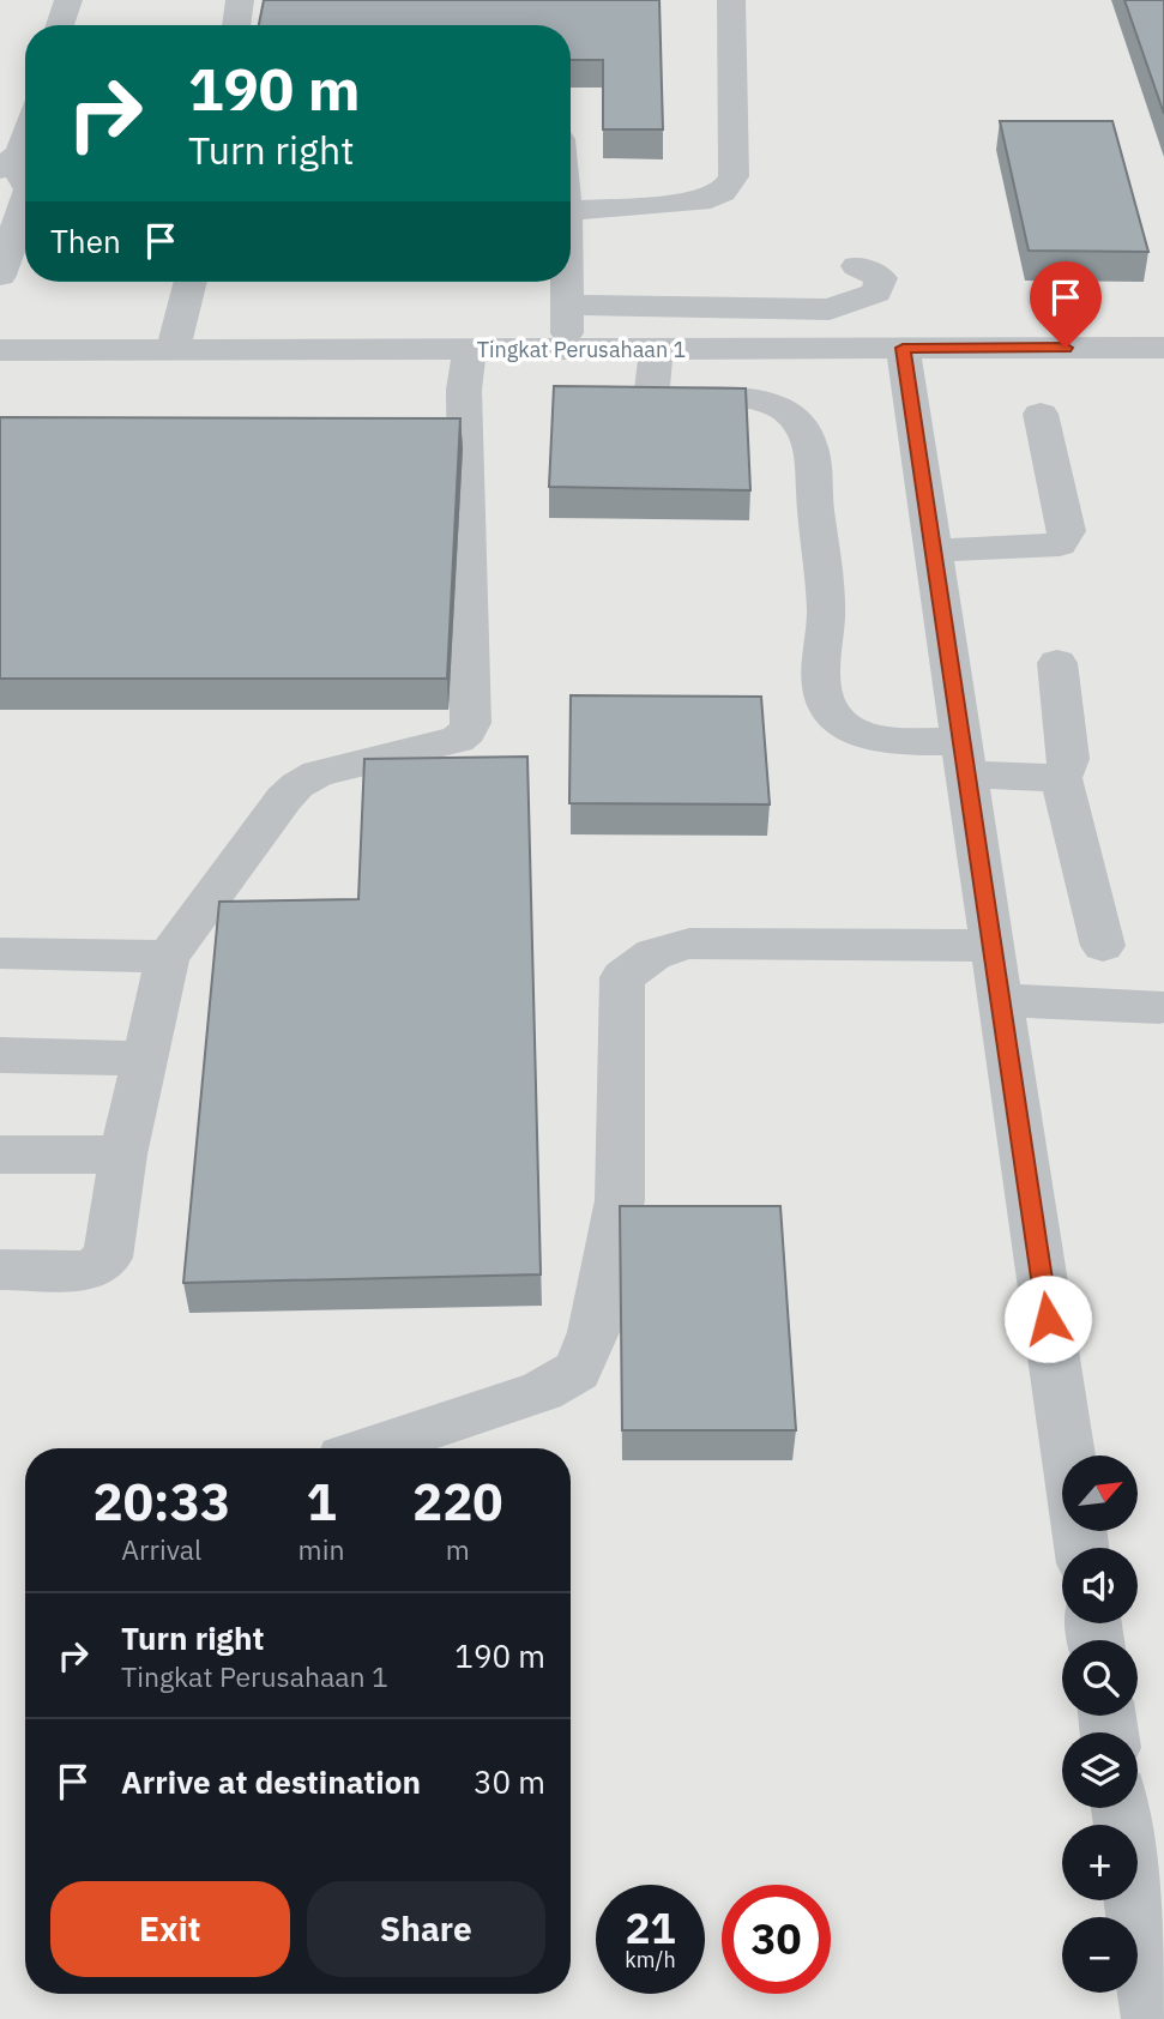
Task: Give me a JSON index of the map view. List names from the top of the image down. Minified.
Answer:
{"streets":{"street":["Tingkat Perusahaan 1"]},"north":"top right","page":{"turn":["190 m","Turn right"],"then":"Then","eta":["20:33","Arrival","1","min","220","m"],"map_buttons":["+","−"],"list":[{"name":"Turn right","note":"Tingkat Perusahaan 1","value":"190 m"},{"name":"Arrive at destination","value":"30 m"}],"buttons":["Exit","Share"],"speed":"21 km/h","limit":"30"}}
